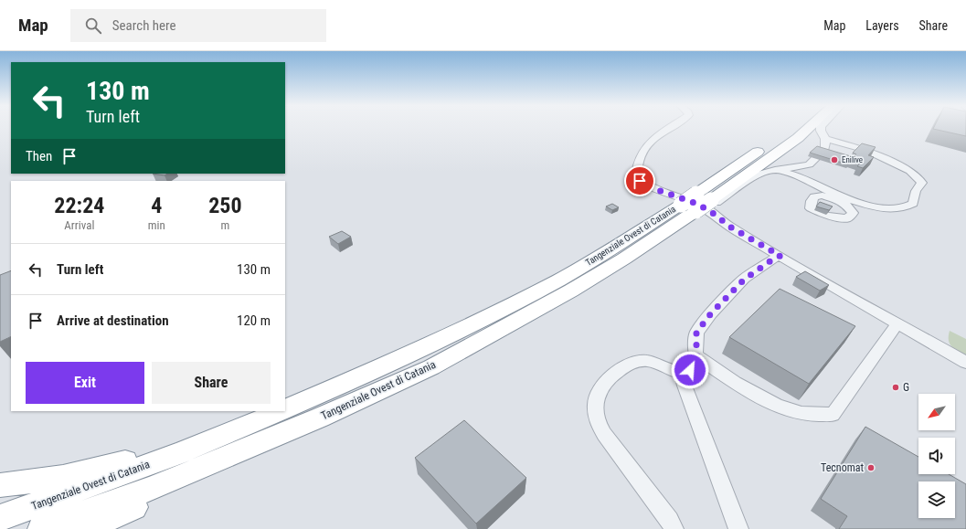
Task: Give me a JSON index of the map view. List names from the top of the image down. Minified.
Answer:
{"streets":{"highway":["Tangenziale Ovest di Catania"]},"places":["Enilive","G","Tecnomat"],"north":"bottom left","page":{"header":"Map","search":"Search here","nav":["Map","Layers","Share"],"turn":["130 m","Turn left"],"then":"Then","eta":["22:24","Arrival","4","min","250","m"],"list":[{"name":"Turn left","value":"130 m"},{"name":"Arrive at destination","value":"120 m"}],"buttons":["Exit","Share"]}}
